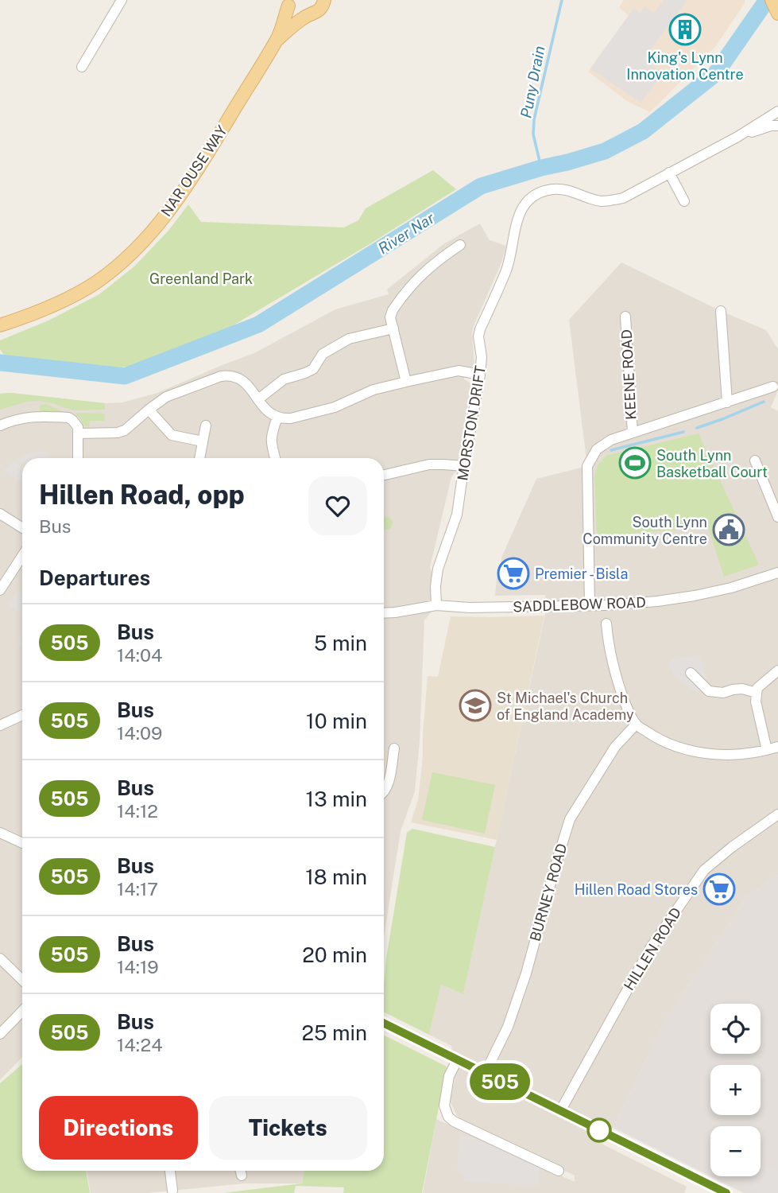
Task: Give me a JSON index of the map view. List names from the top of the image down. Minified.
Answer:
{"streets":{"main road":["NAR OUSE WAY"],"street":["KEENE ROAD","MORSTON DRIFT","SADDLEBOW ROAD","BURNEY ROAD","HILLEN ROAD"]},"crossings":[["MORSTON DRIFT","SADDLEBOW ROAD"]],"water":["Puny Drain","River Nar"],"parks":["Greenland Park"],"places":{"building":["King's Lynn Innovation Centre"],"sports":["South Lynn Basketball Court"],"public building":["South Lynn Community Centre"],"supermarket":["Premier - Bisla","Hillen Road Stores"],"school or university":["St Michael's Church of England Academy"]},"lines":["bus line 505"],"page":{"on_map":"505","heading":[["Hillen Road, opp","Bus"],"Departures"],"list":[{"mark":"505","name":"Bus","note":"14:04","value":"5 min"},{"mark":"505","name":"Bus","note":"14:09","value":"10 min"},{"mark":"505","name":"Bus","note":"14:12","value":"13 min"},{"mark":"505","name":"Bus","note":"14:17","value":"18 min"},{"mark":"505","name":"Bus","note":"14:19","value":"20 min"},{"mark":"505","name":"Bus","note":"14:24","value":"25 min"}],"map_buttons":["+","−"],"buttons":["Directions","Tickets"]}}
